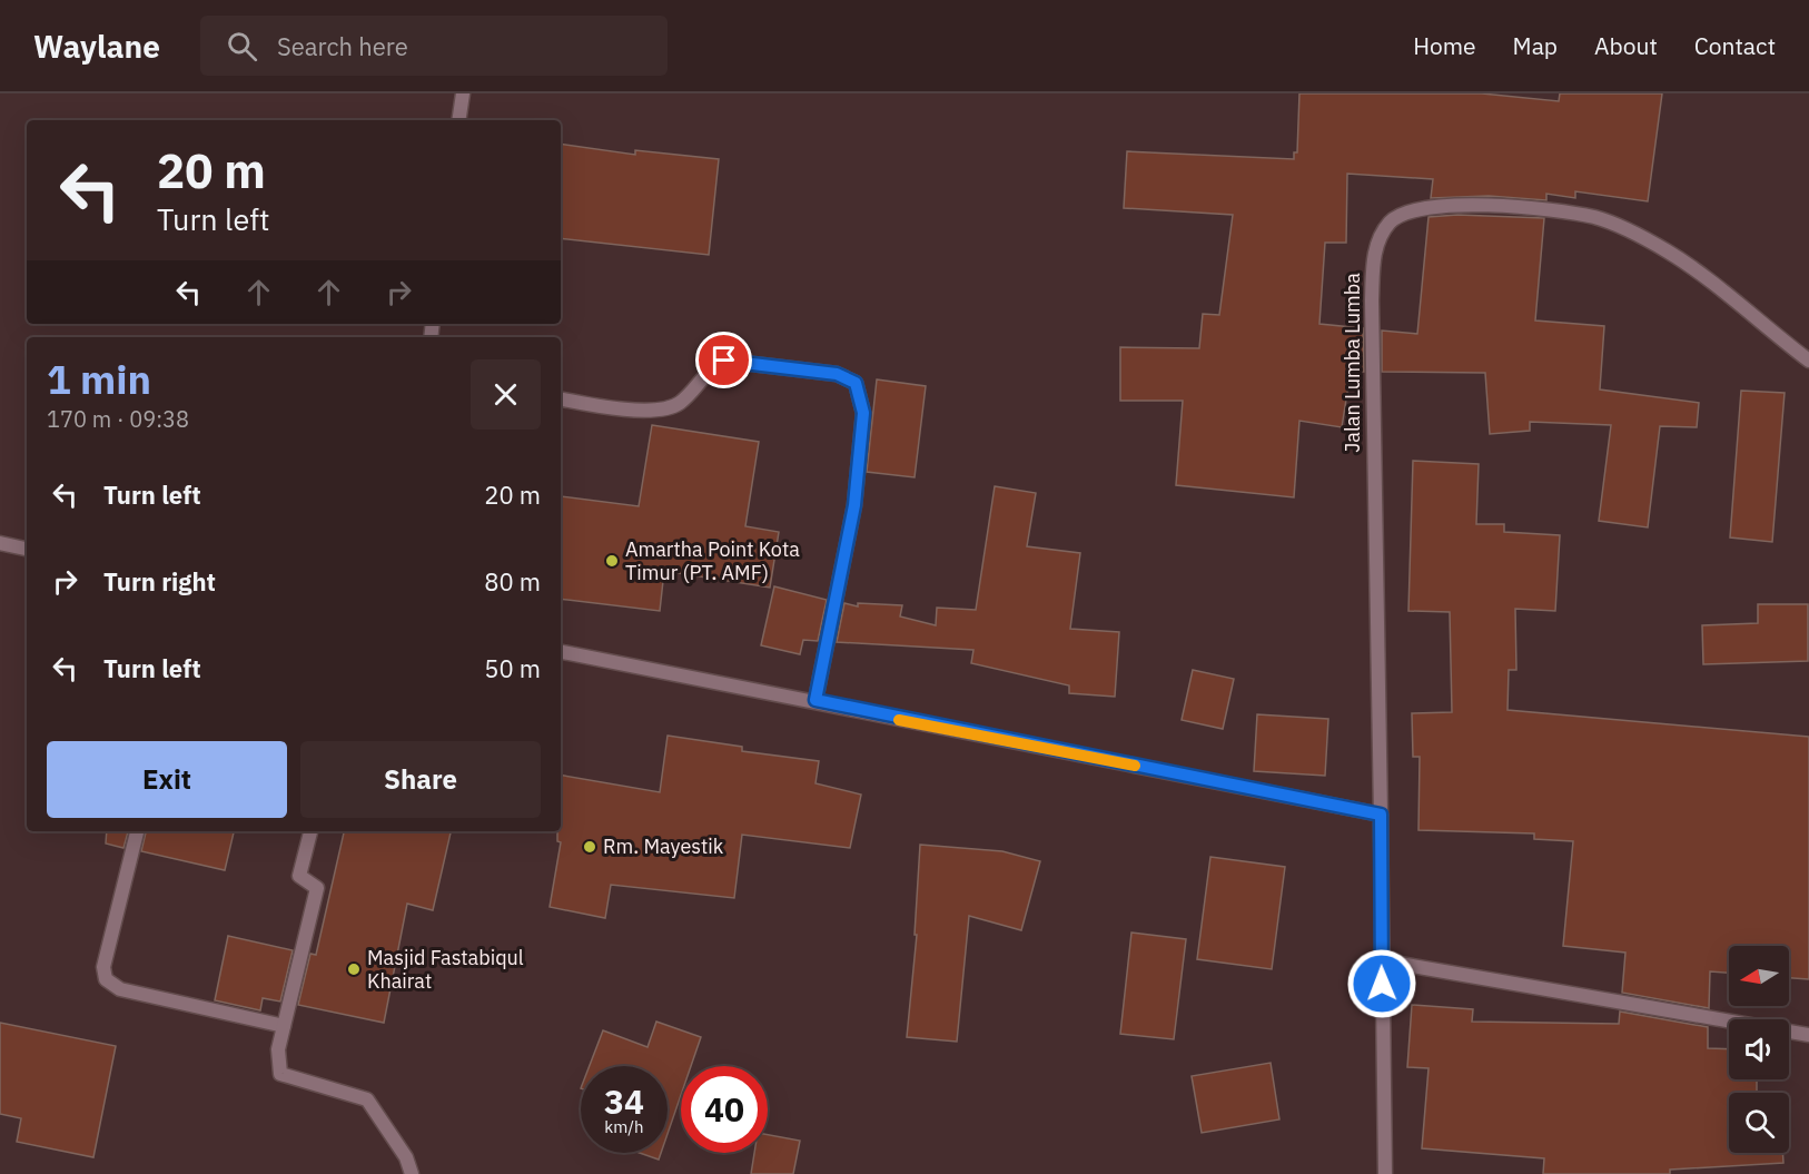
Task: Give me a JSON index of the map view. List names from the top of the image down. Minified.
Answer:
{"streets":{"street":["Jalan Lumba Lumba"]},"places":["Amartha Point Kota Timur (PT. AMF)","Rm. Mayestik","Masjid Fastabiqul Khairat"],"north":"left","page":{"header":"Waylane","search":"Search here","nav":["Home","Map","About","Contact"],"turn":["20 m","Turn left"],"heading":["1 min","170 m · 09:38"],"list":[{"name":"Turn left","value":"20 m"},{"name":"Turn right","value":"80 m"},{"name":"Turn left","value":"50 m"}],"buttons":["Exit","Share"],"speed":"34 km/h","limit":"40"}}
